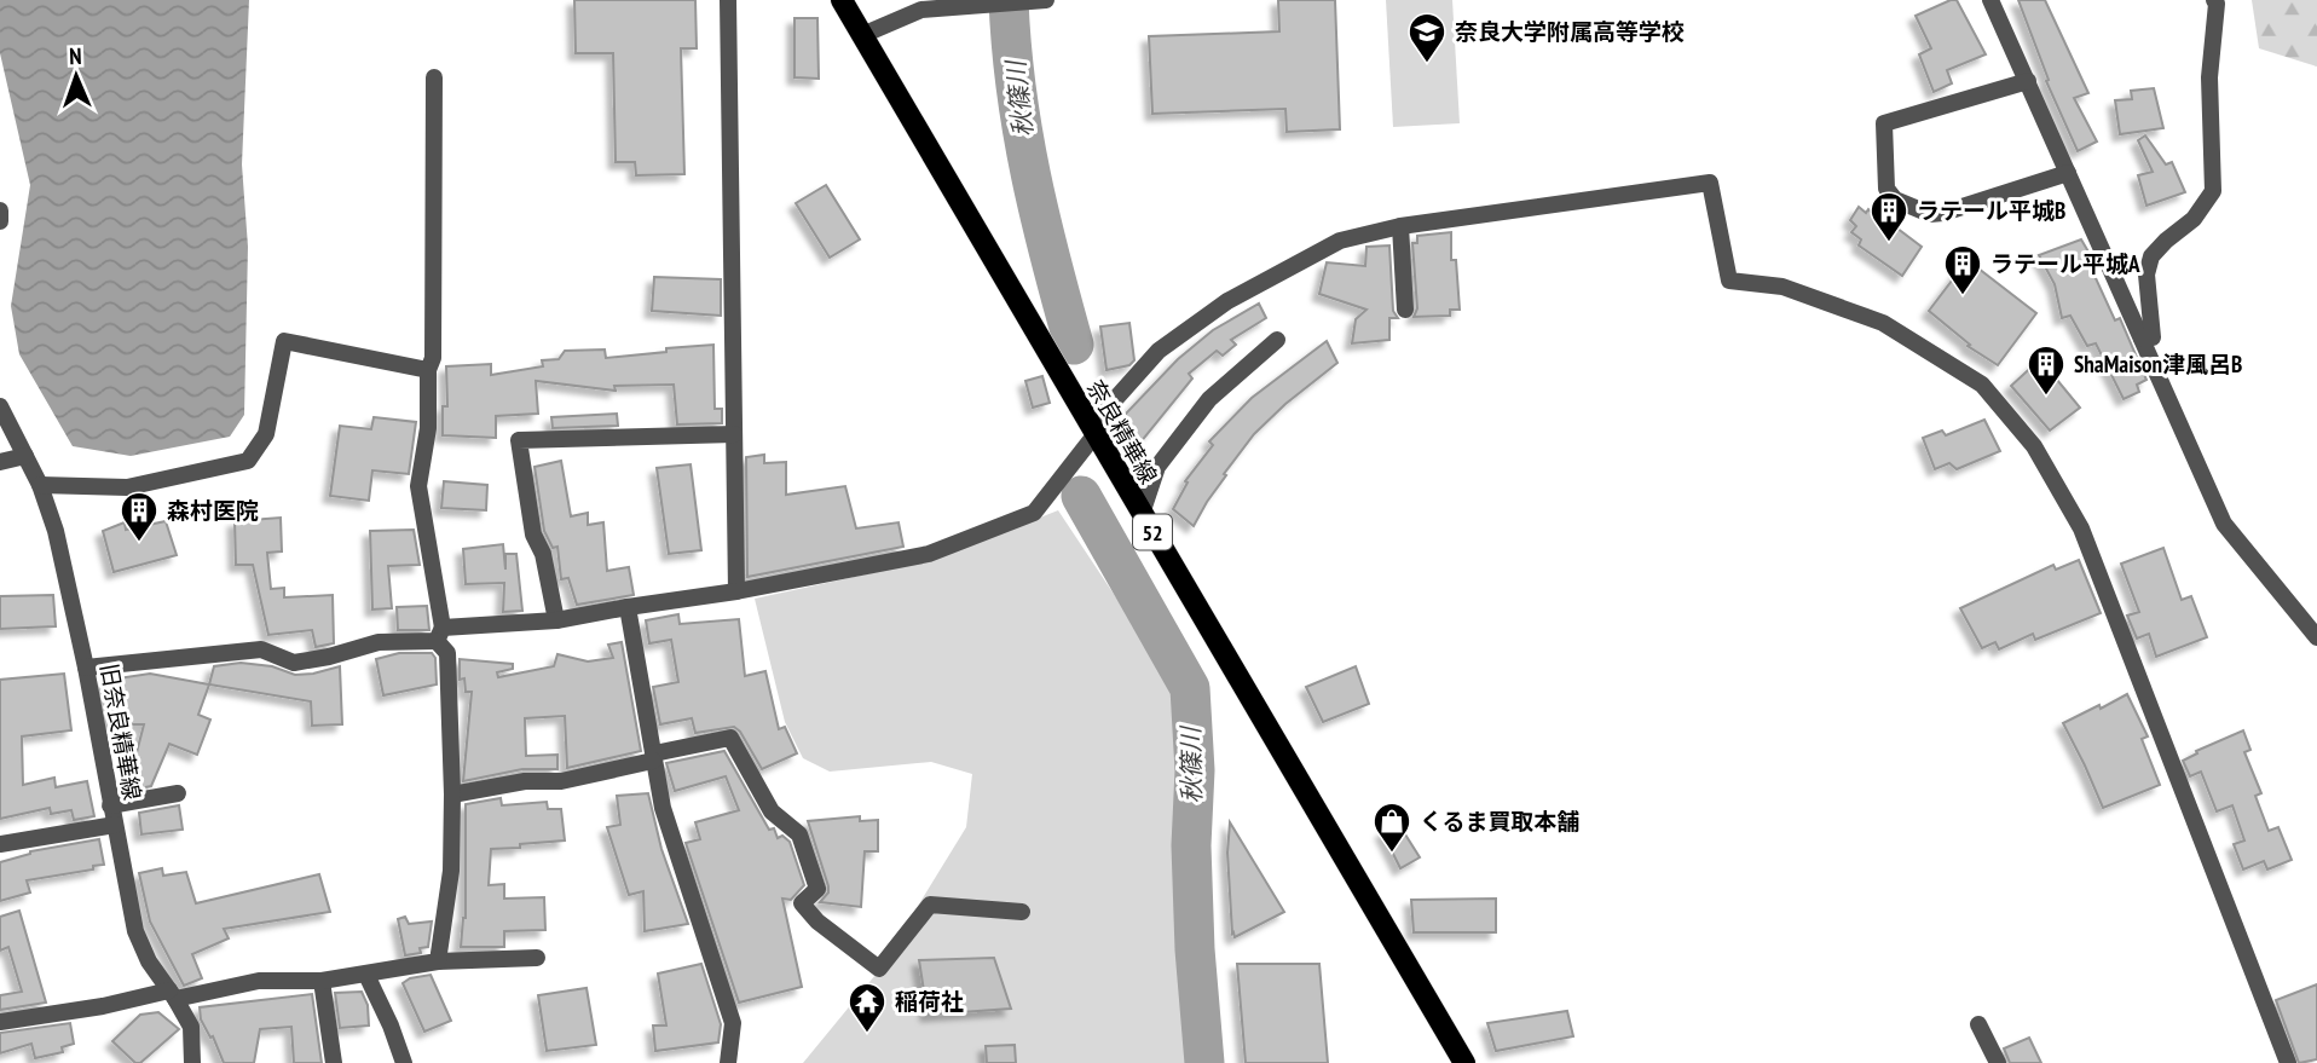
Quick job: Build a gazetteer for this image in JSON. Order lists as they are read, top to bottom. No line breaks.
{"streets":{"main road":["奈良精華線","52"],"street":["旧奈良精華線"]},"water":["秋篠川"],"places":{"school or university":["奈良大学附属高等学校"],"building":["ラテール平城B","ラテール平城A","ShaMaison津風呂B","森村医院"],"shop":["くるま買取本舗"],"temple":["稲荷社"]},"north":"top"}
